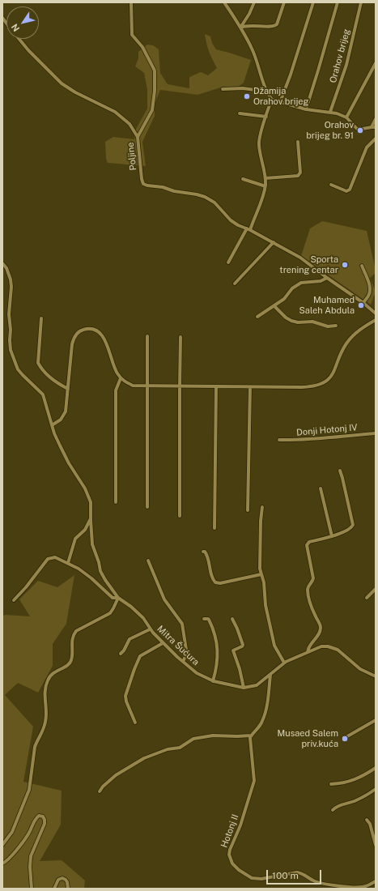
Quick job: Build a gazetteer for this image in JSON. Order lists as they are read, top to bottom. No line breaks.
{"streets":{"street":["Orahov brijeg","Poljine","Donji Hotonj IV","Mitra Šućura","Hotonj II"]},"places":["Džamija Orahov brijeg","Orahov brijeg br. 91","Sporta trening centar","Muhamed Saleh Abdula","Musaed Salem priv.kuća"],"scale_bar":"100 m","north":"bottom left"}
